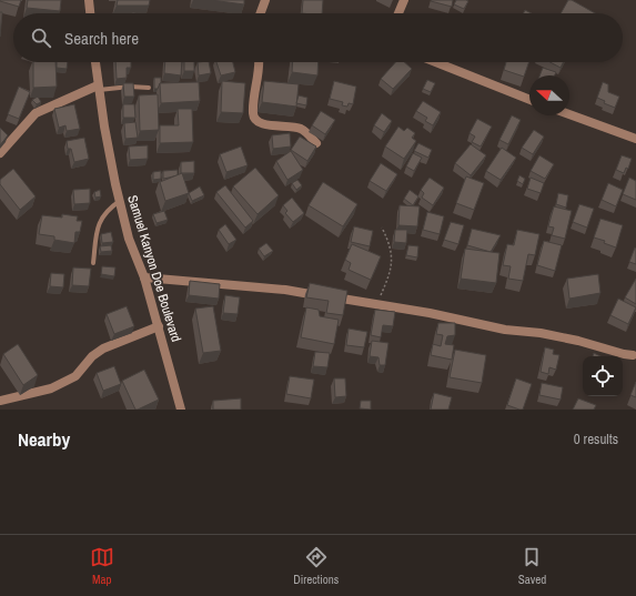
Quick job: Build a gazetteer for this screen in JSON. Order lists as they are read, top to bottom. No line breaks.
{"streets":{"street":["Samuel Kanyon Doe Boulevard"]},"north":"left","page":{"search":"Search here","heading":["Nearby","0 results"],"nav":["Map","Directions","Saved"]}}
